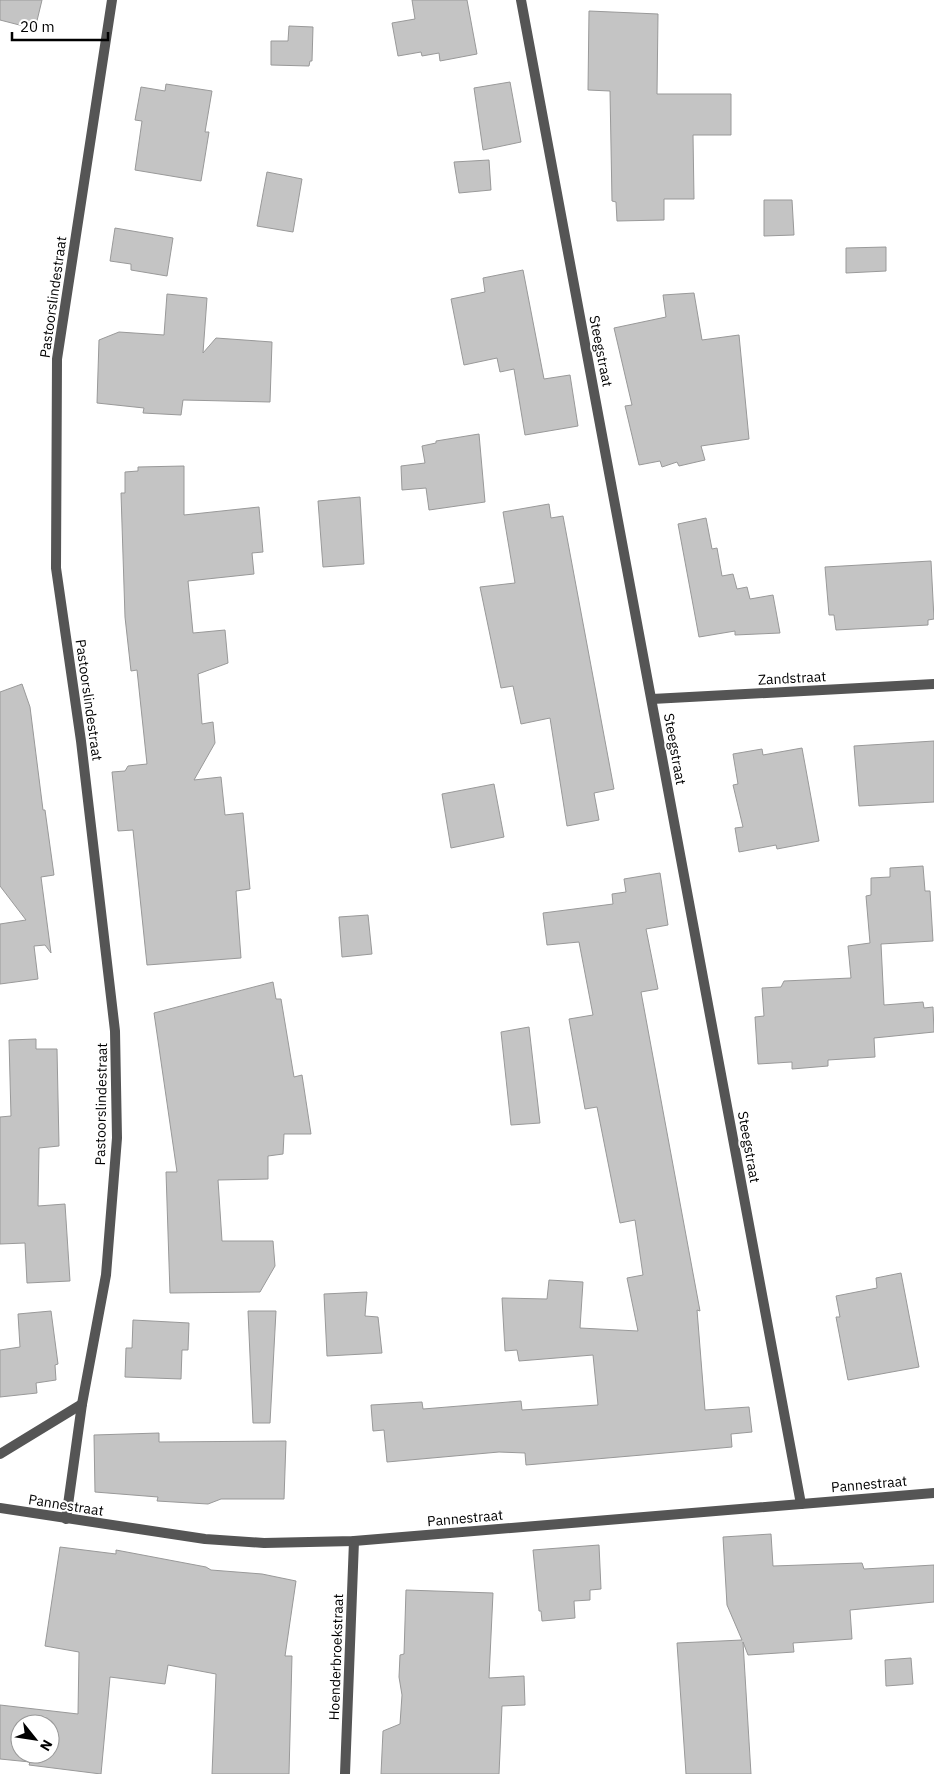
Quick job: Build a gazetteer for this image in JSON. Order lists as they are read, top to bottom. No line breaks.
{"streets":{"street":["Pastoorslindestraat","Steegstraat","Zandstraat","Pannestraat","Hoenderbroekstraat"]},"crossings":[["Pastoorslindestraat","Pannestraat"],["Steegstraat","Zandstraat"],["Steegstraat","Pannestraat"],["Pannestraat","Hoenderbroekstraat"]],"scale_bar":"20 m","north":"bottom right"}
